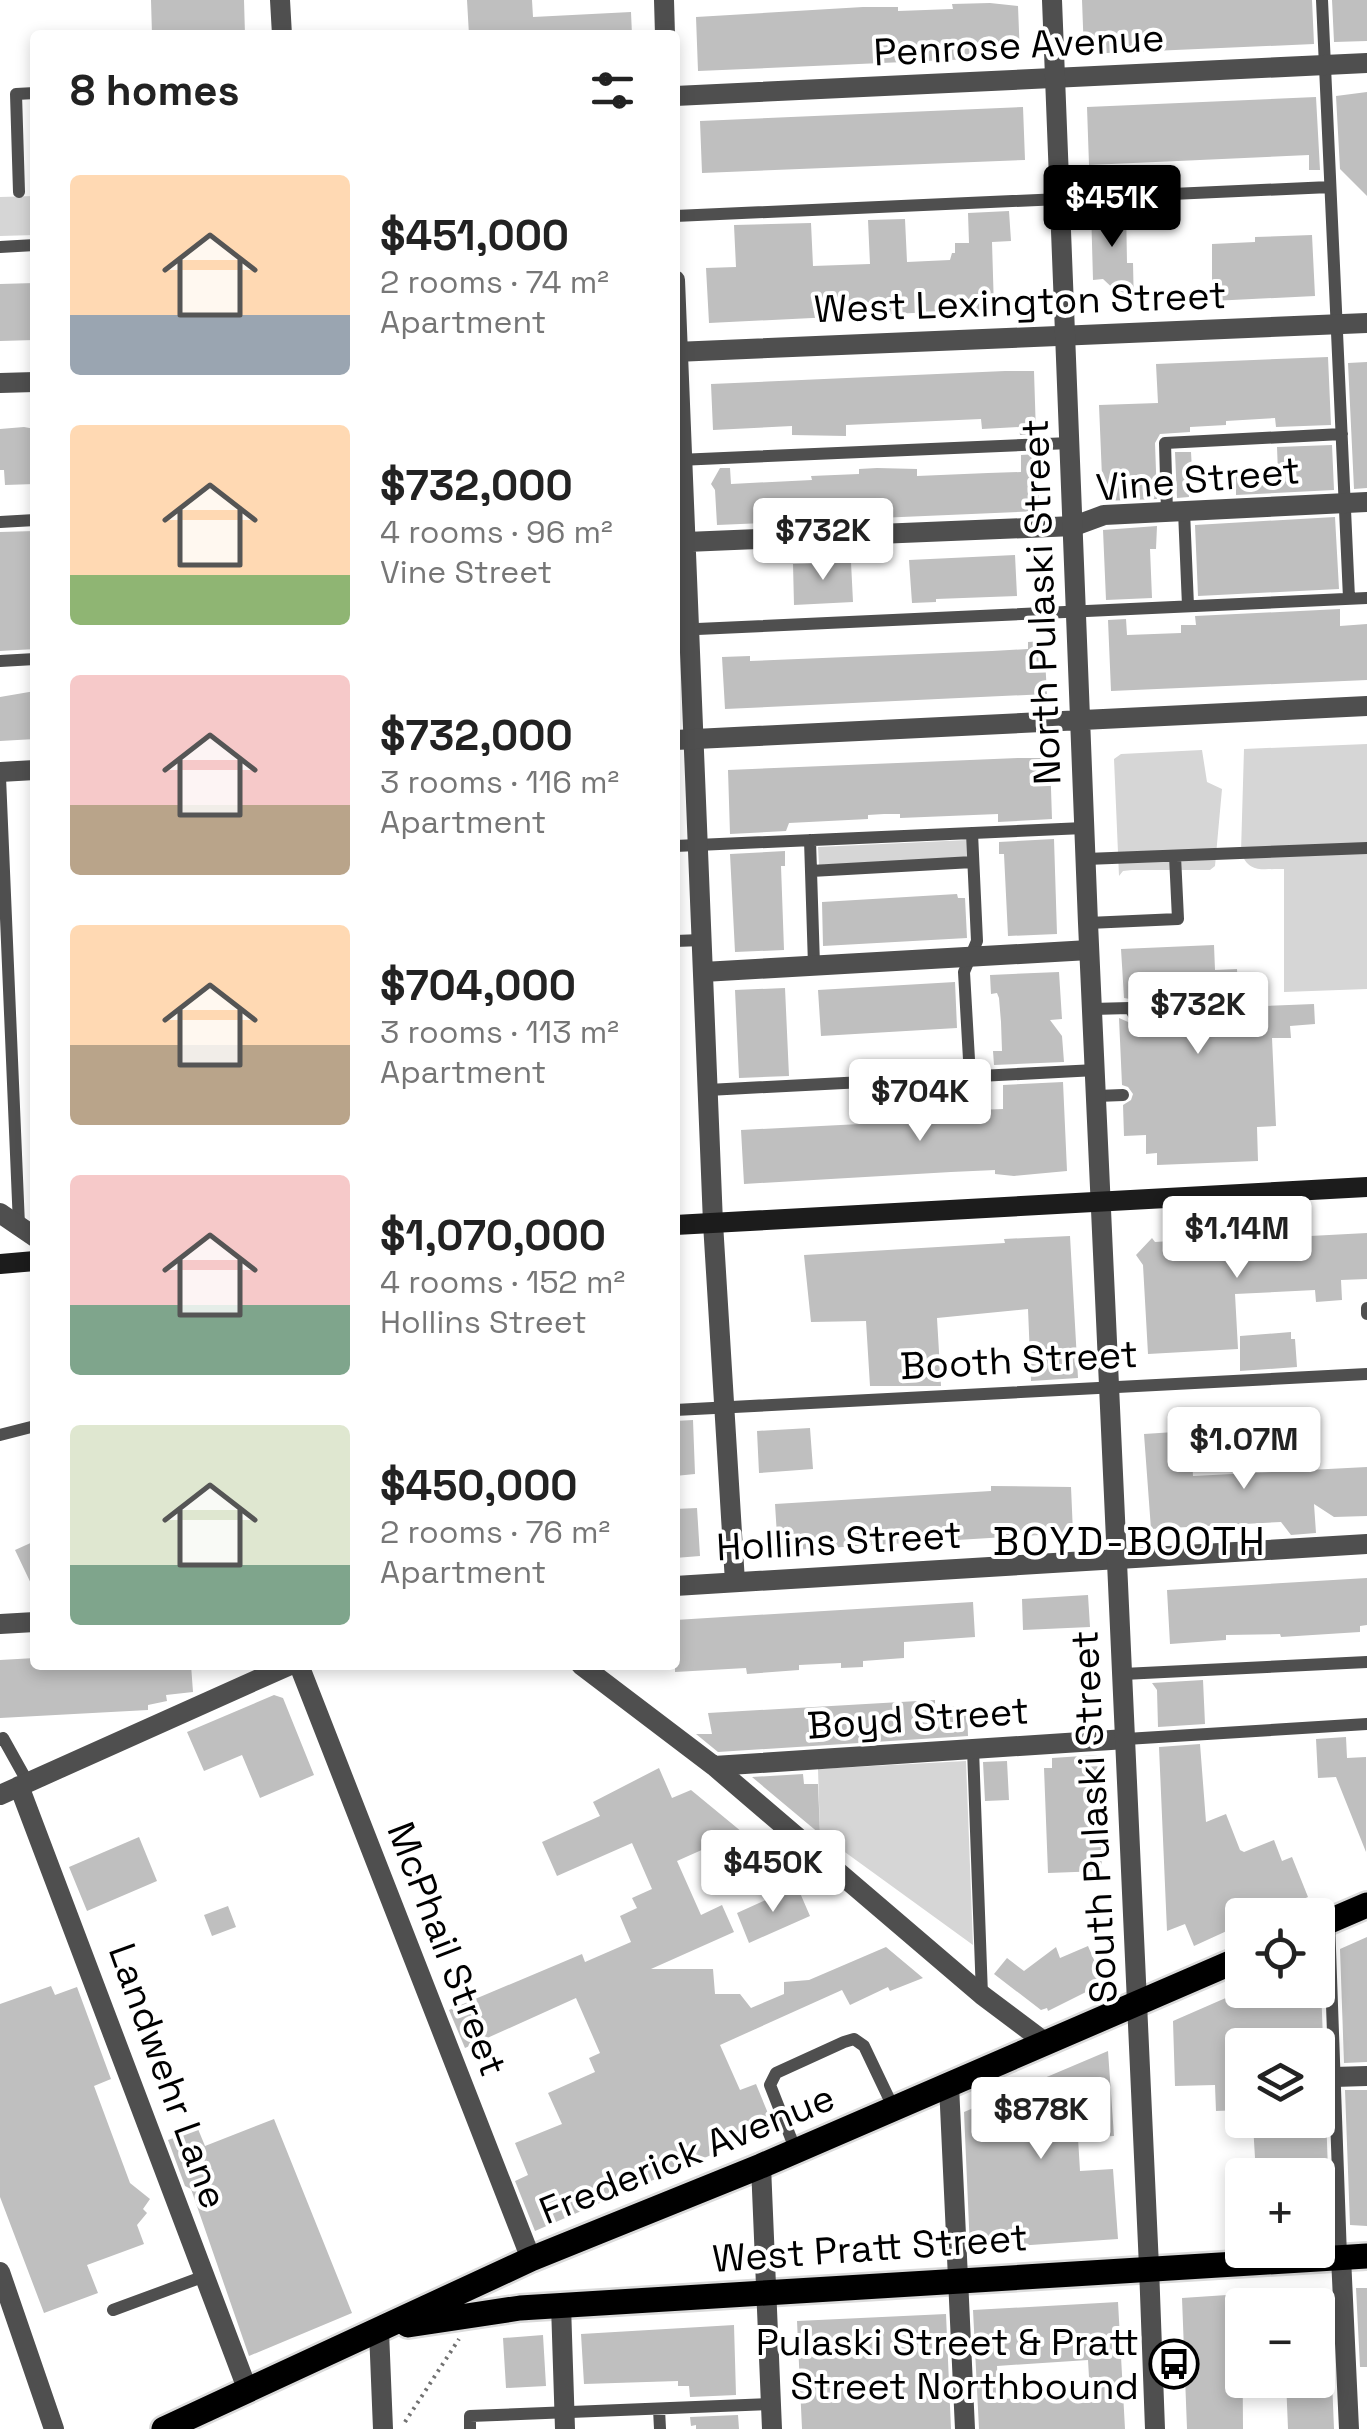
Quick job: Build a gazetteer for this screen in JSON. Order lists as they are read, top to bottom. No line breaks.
{"streets":{"main road":["Frederick Avenue","West Pratt Street"],"street":["Penrose Avenue","West Lexington Street","Vine Street","North Pulaski Street","Hollins Street","Boyd Street","South Pulaski Street","McPhail Street","Landwehr Lane"],"lane":["Booth Street"]},"crossings":[["Penrose Avenue","North Pulaski Street"],["West Lexington Street","North Pulaski Street"],["Vine Street","North Pulaski Street"],["North Pulaski Street","South Pulaski Street"],["Booth Street","South Pulaski Street"],["Hollins Street","South Pulaski Street"],["Boyd Street","South Pulaski Street"],["South Pulaski Street","Frederick Avenue"],["South Pulaski Street","West Pratt Street"],["McPhail Street","Frederick Avenue"],["Landwehr Lane","Frederick Avenue"],["Frederick Avenue","West Pratt Street"]],"districts":["BOYD-BOOTH"],"places":{"bus stop":["Pulaski Street & Pratt Street Northbound"]},"page":{"heading":"8 homes","list":[{"name":"$451,000","note":"2 rooms · 74 m² · Apartment"},{"name":"$732,000","note":"4 rooms · 96 m² · Vine Street"},{"name":"$732,000","note":"3 rooms · 116 m² · Apartment"},{"name":"$704,000","note":"3 rooms · 113 m² · Apartment"},{"name":"$1,070,000","note":"4 rooms · 152 m² · Hollins Street"},{"name":"$450,000","note":"2 rooms · 76 m² · Apartment"}],"price":["$451K","$732K","$732K","$704K","$1.14M","$1.07M","$450K","$878K"],"map_buttons":["+","−"]}}
